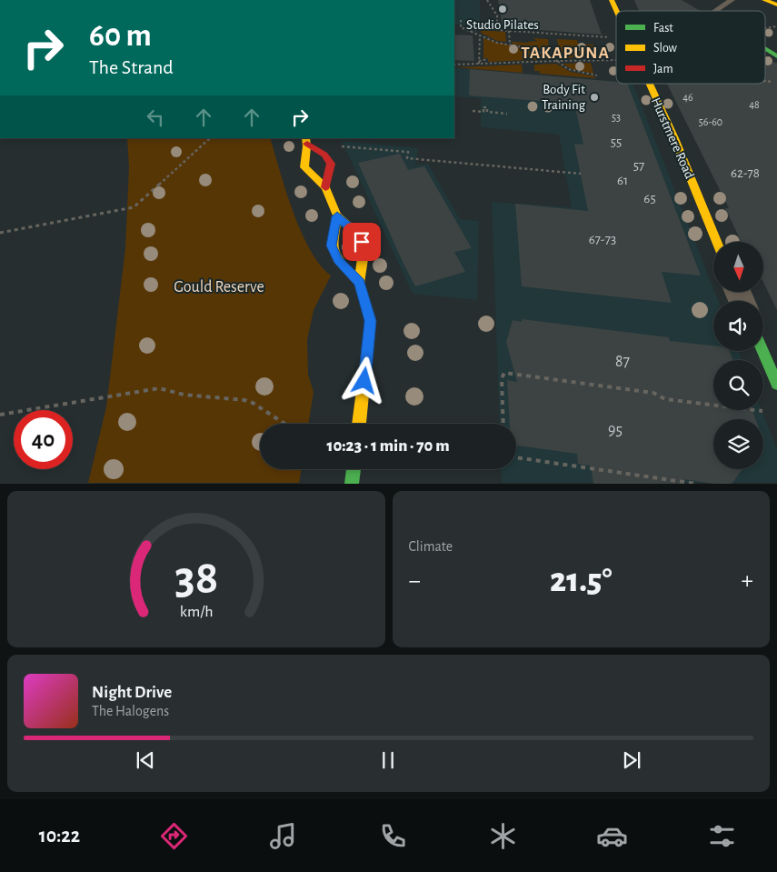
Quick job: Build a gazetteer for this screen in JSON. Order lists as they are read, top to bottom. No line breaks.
{"streets":{"street":["Hurstmere Road"]},"districts":["TAKAPUNA"],"parks":["Gould Reserve"],"places":["Studio Pilates","Body Fit Training"],"house_numbers":["46","48","53","56-60","55","57","62-78","61","65","67-73","87","95"],"legend":["Fast","Slow","Jam"],"north":"bottom","page":{"turn":["60 m","The Strand"],"limit":"40","trip":"10:23 · 1 min · 70 m","tile":"Climate","heat":["−","21.5°","+"],"song":["Night Drive","The Halogens"],"tabs":"10:22","gauge":["38","km/h"]}}
